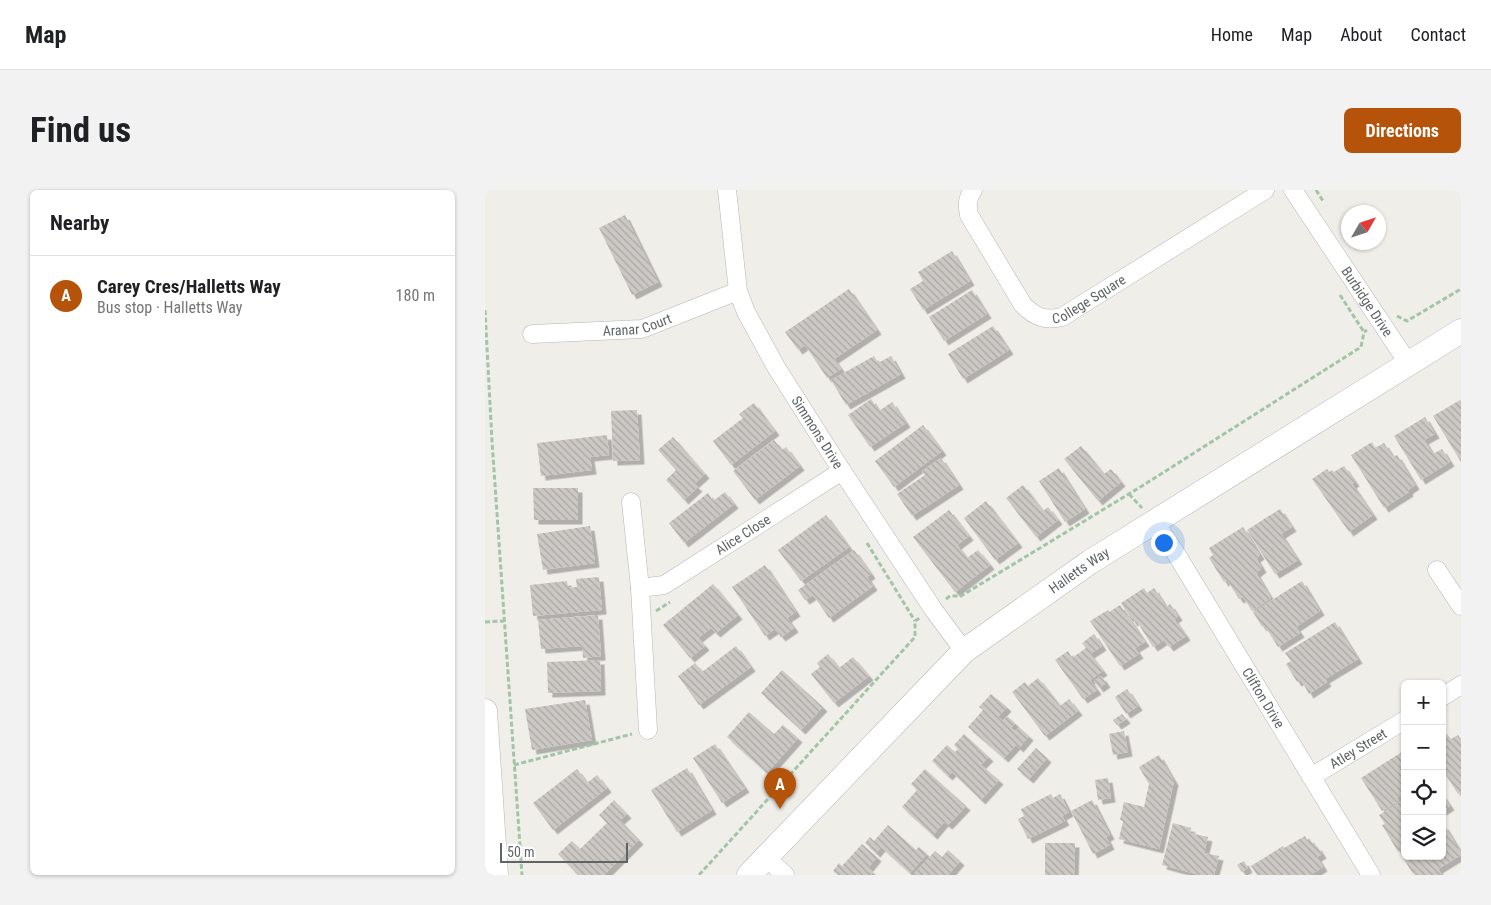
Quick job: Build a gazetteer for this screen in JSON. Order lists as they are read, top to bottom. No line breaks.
{"streets":{"street":["College Square","Burbidge Drive","Aranar Court","Simmons Drive","Alice Close","Halletts Way","Clifton Drive","Atley Street"]},"crossings":[["Burbidge Drive","Halletts Way"],["Aranar Court","Simmons Drive"],["Simmons Drive","Alice Close"],["Simmons Drive","Halletts Way"],["Halletts Way","Clifton Drive"],["Clifton Drive","Atley Street"]],"scale_bar":"50 m","north":"top right","page":{"header":"Map","nav":["Home","Map","About","Contact"],"buttons":"Directions","title":"Find us","heading":"Nearby","list":[{"mark":"A","name":"Carey Cres/Halletts Way","note":"Bus stop · Halletts Way","value":"180 m"}],"map_buttons":["+","−"],"pins":"A","scale":"50 m"}}
